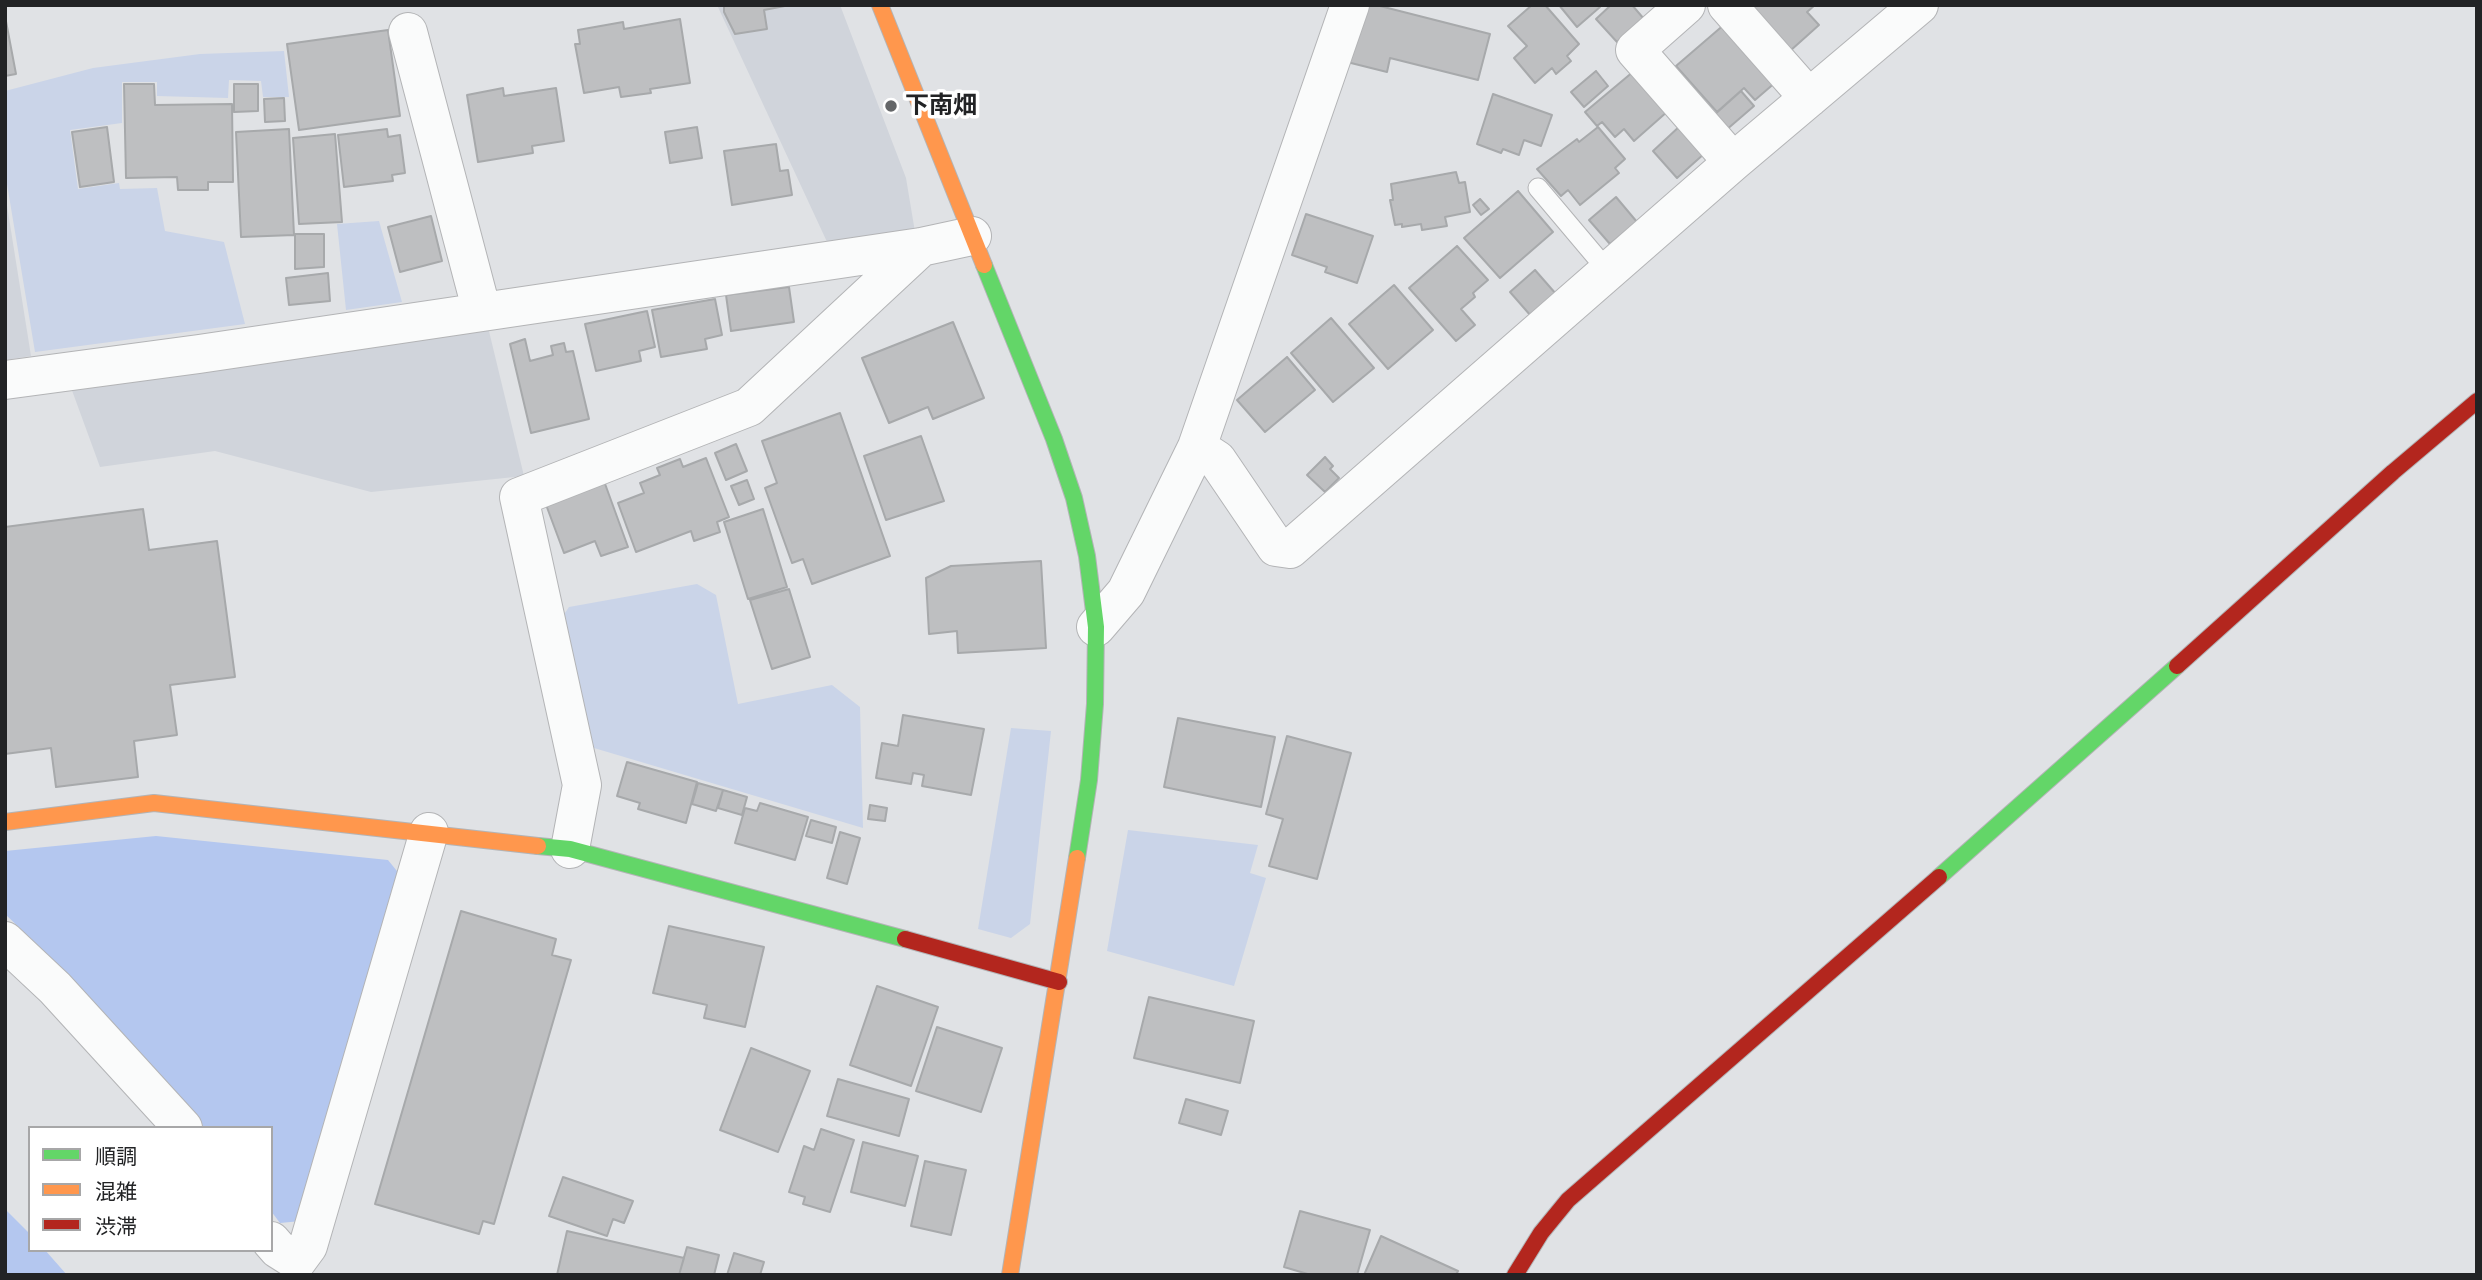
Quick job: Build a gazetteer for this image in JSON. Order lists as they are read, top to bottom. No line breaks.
{"places":["下南畑"],"legend":["順調","混雑","渋滞"]}
